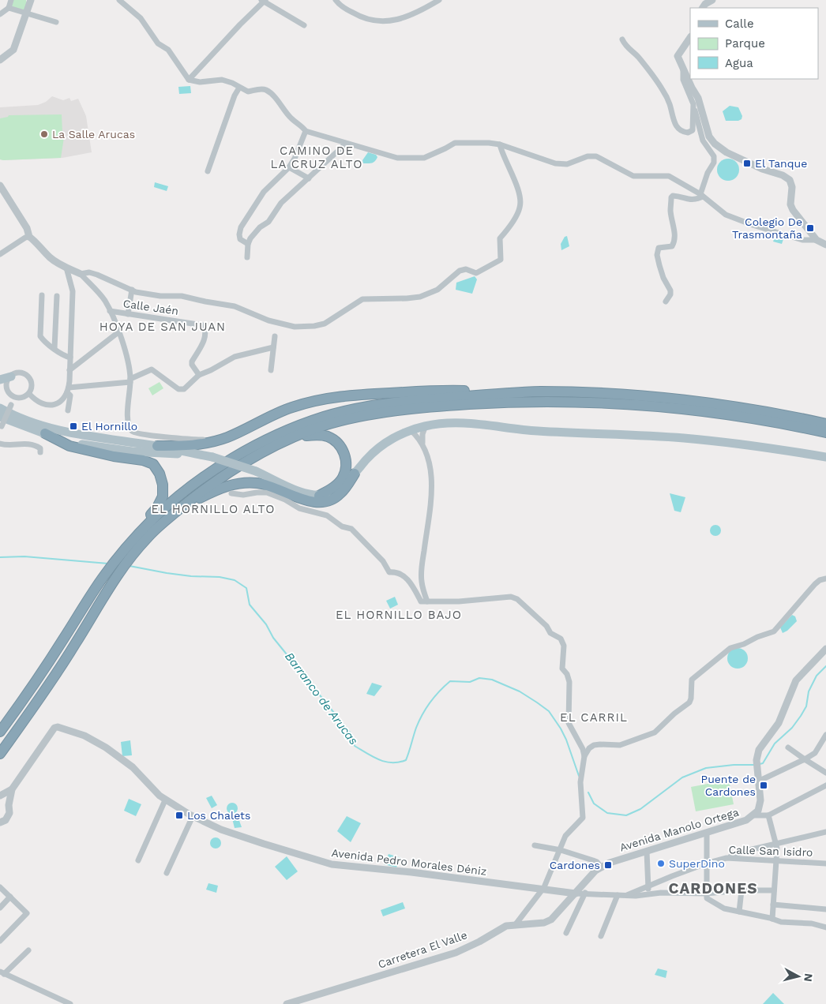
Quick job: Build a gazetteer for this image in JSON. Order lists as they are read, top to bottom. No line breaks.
{"streets":{"street":["Calle Jaén","Avenida Manolo Ortega","Calle San Isidro","Avenida Pedro Morales Déniz","Carretera El Valle"]},"crossings":[["Avenida Manolo Ortega","Avenida Pedro Morales Déniz"],["Avenida Manolo Ortega","Carretera El Valle"],["Avenida Pedro Morales Déniz","Carretera El Valle"]],"districts":["CAMINO DE LA CRUZ ALTO","HOYA DE SAN JUAN","EL HORNILLO ALTO","EL HORNILLO BAJO","EL CARRIL","CARDONES"],"water":["Barranco de Arucas"],"places":{"other":["La Salle Arucas","SuperDino"],"transit":["El Tanque","Colegio De Trasmontaña","El Hornillo","Puente de Cardones","Los Chalets","Cardones"]},"legend":["Calle","Parque","Agua"],"north":"right"}
